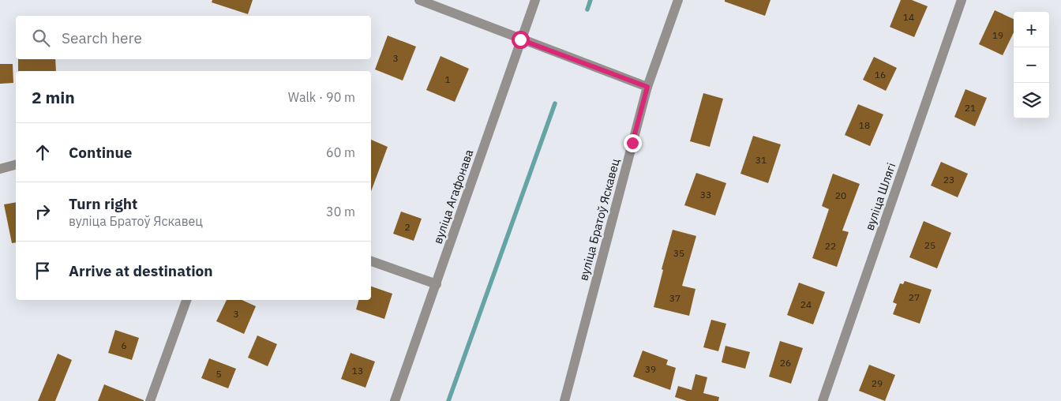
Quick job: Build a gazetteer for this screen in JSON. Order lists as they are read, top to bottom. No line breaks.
{"streets":{"street":["вуліца Агафонава","вуліца Шлягі","вуліца Братоў Яскавец"]},"house_numbers":["14","19","3","16","1","21","18","31","23","33","20","2","25","22","35","27","37","24","3","6","26","39","13","5","29"],"page":{"map_buttons":["+","−"],"search":"Search here","heading":["2 min","Walk · 90 m"],"list":[["Continue","60 m"],["Turn right","вуліца Братоў Яскавец","30 m"],"Arrive at destination"]}}
